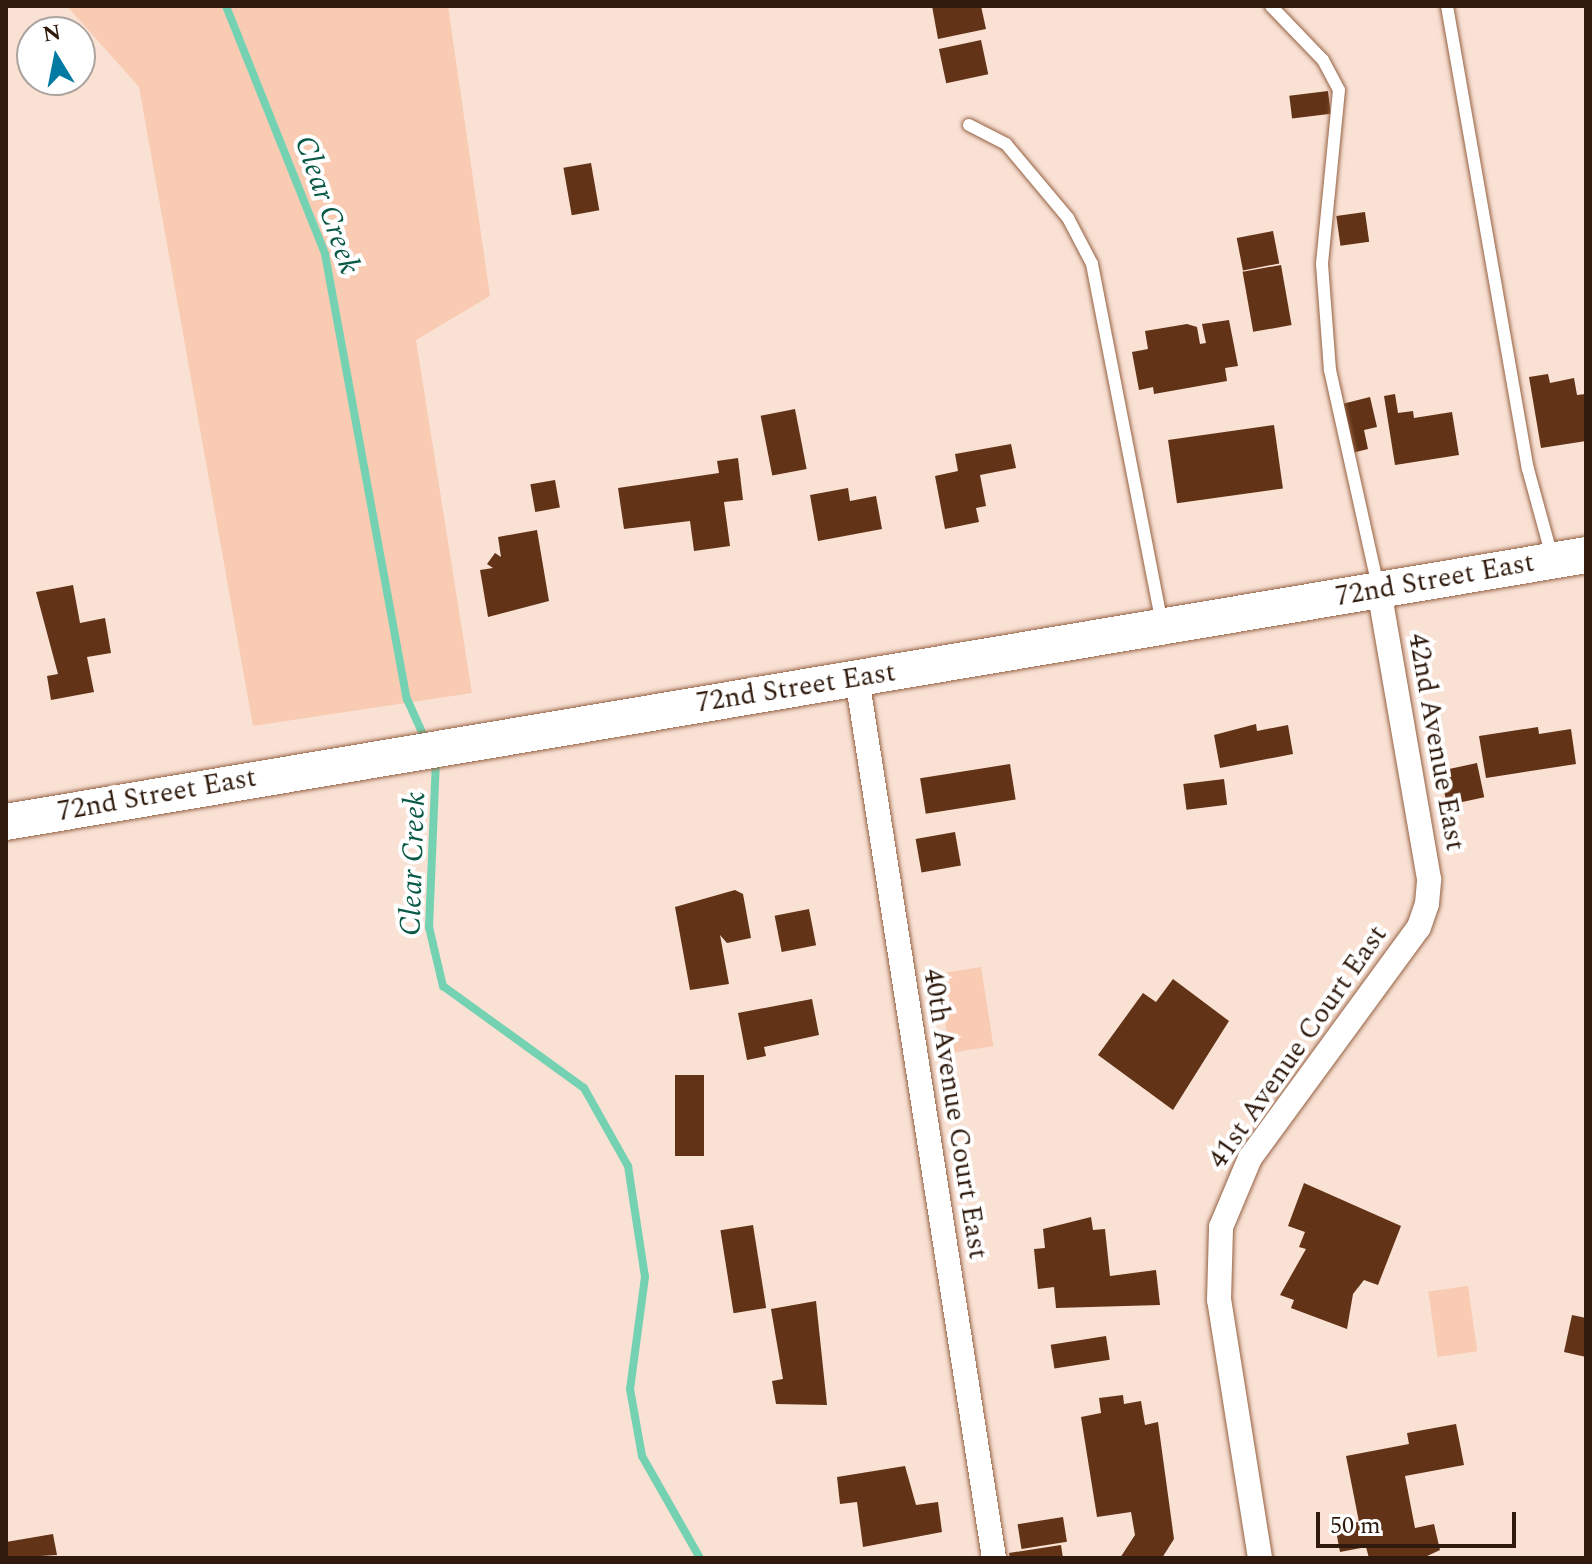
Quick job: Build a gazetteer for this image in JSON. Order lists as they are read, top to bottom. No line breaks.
{"streets":{"main road":["72nd Street East"],"street":["42nd Avenue East","41st Avenue Court East","40th Avenue Court East"]},"crossings":[["72nd Street East","42nd Avenue East"],["72nd Street East","40th Avenue Court East"],["42nd Avenue East","41st Avenue Court East"]],"water":["Clear Creek"],"scale_bar":"50 m","north":"top"}
